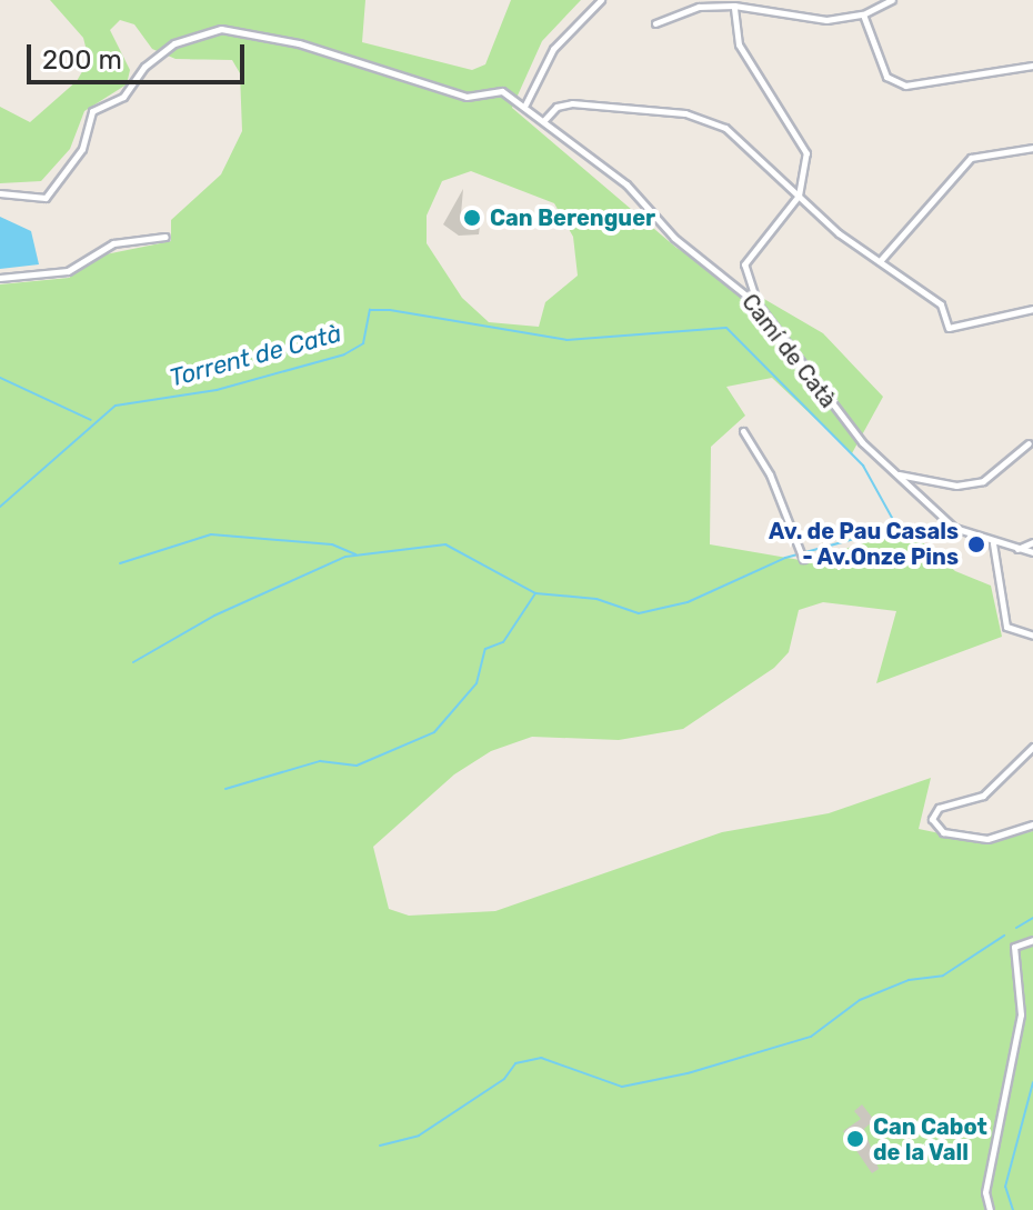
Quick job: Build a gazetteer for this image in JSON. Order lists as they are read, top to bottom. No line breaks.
{"streets":{"street":["Camí de Catà"]},"water":["Torrent de Catà"],"places":["Can Berenguer","Av. de Pau Casals - Av.Onze Pins","Can Cabot de la Vall"],"scale_bar":"200 m"}
